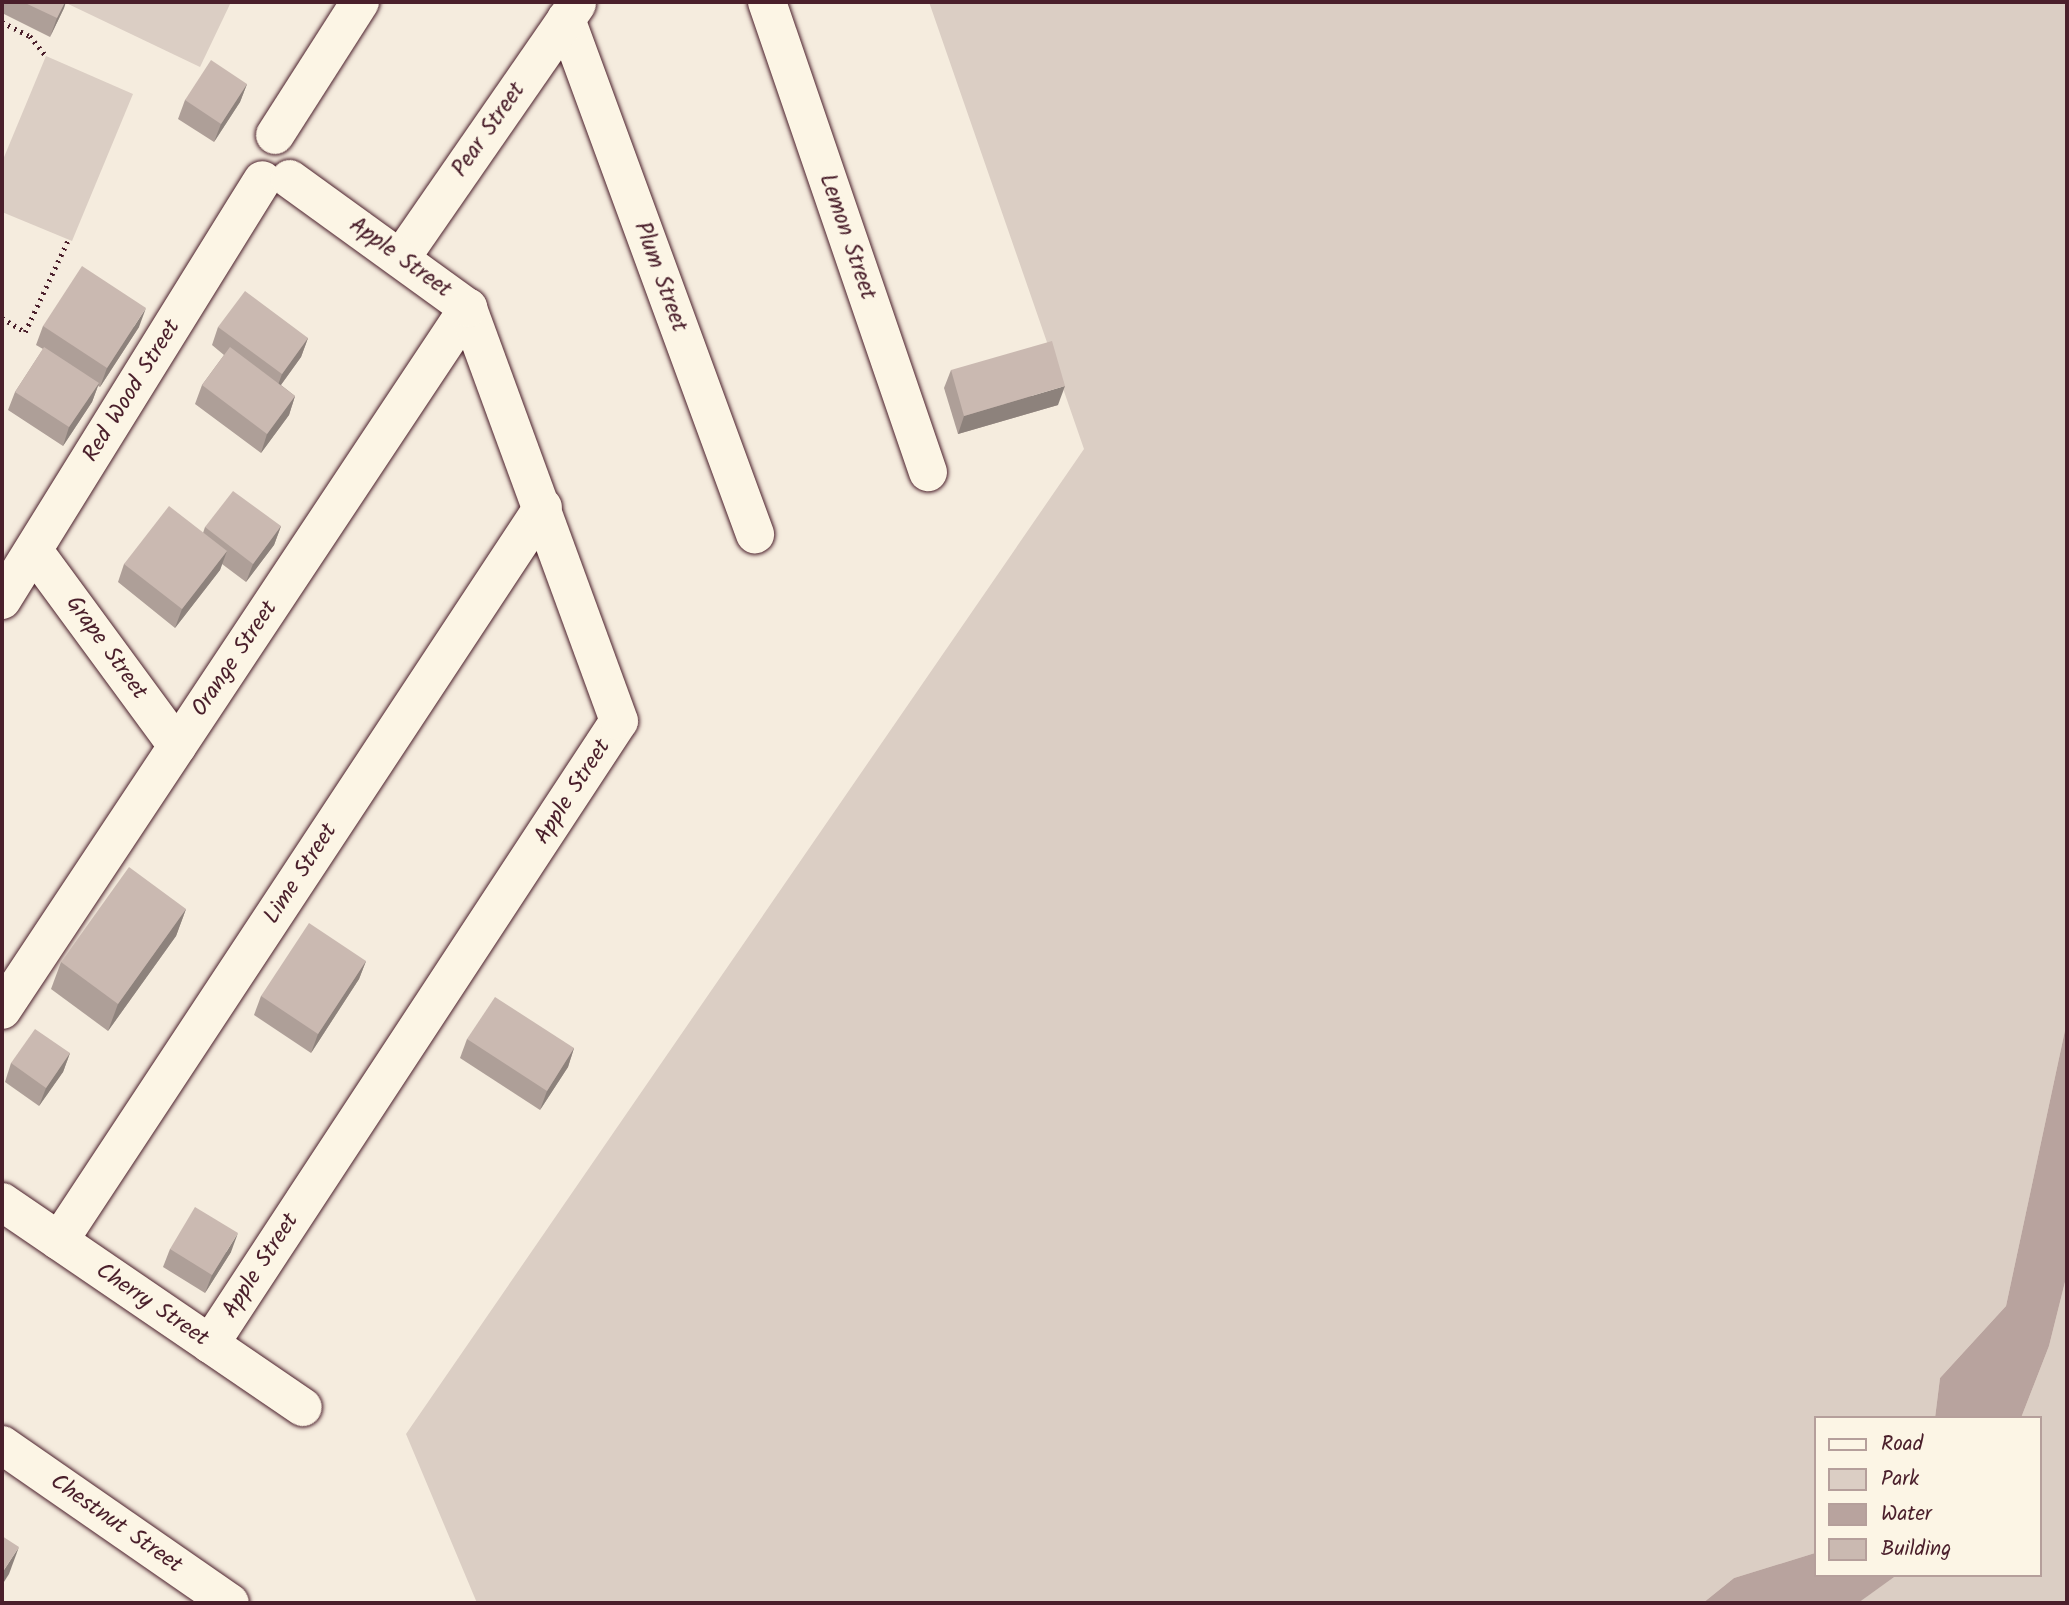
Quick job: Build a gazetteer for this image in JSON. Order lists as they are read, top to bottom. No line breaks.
{"streets":{"street":["Pear Street","Lemon Street","Apple Street","Plum Street","Red Wood Street","Grape Street","Orange Street","Lime Street","Cherry Street","Chestnut Street"]},"crossings":[["Pear Street","Apple Street"],["Pear Street","Plum Street"],["Apple Street","Red Wood Street"],["Apple Street","Orange Street"],["Apple Street","Lime Street"],["Apple Street","Cherry Street"],["Red Wood Street","Grape Street"],["Grape Street","Orange Street"],["Lime Street","Cherry Street"]],"legend":["Road","Park","Water","Building"]}
